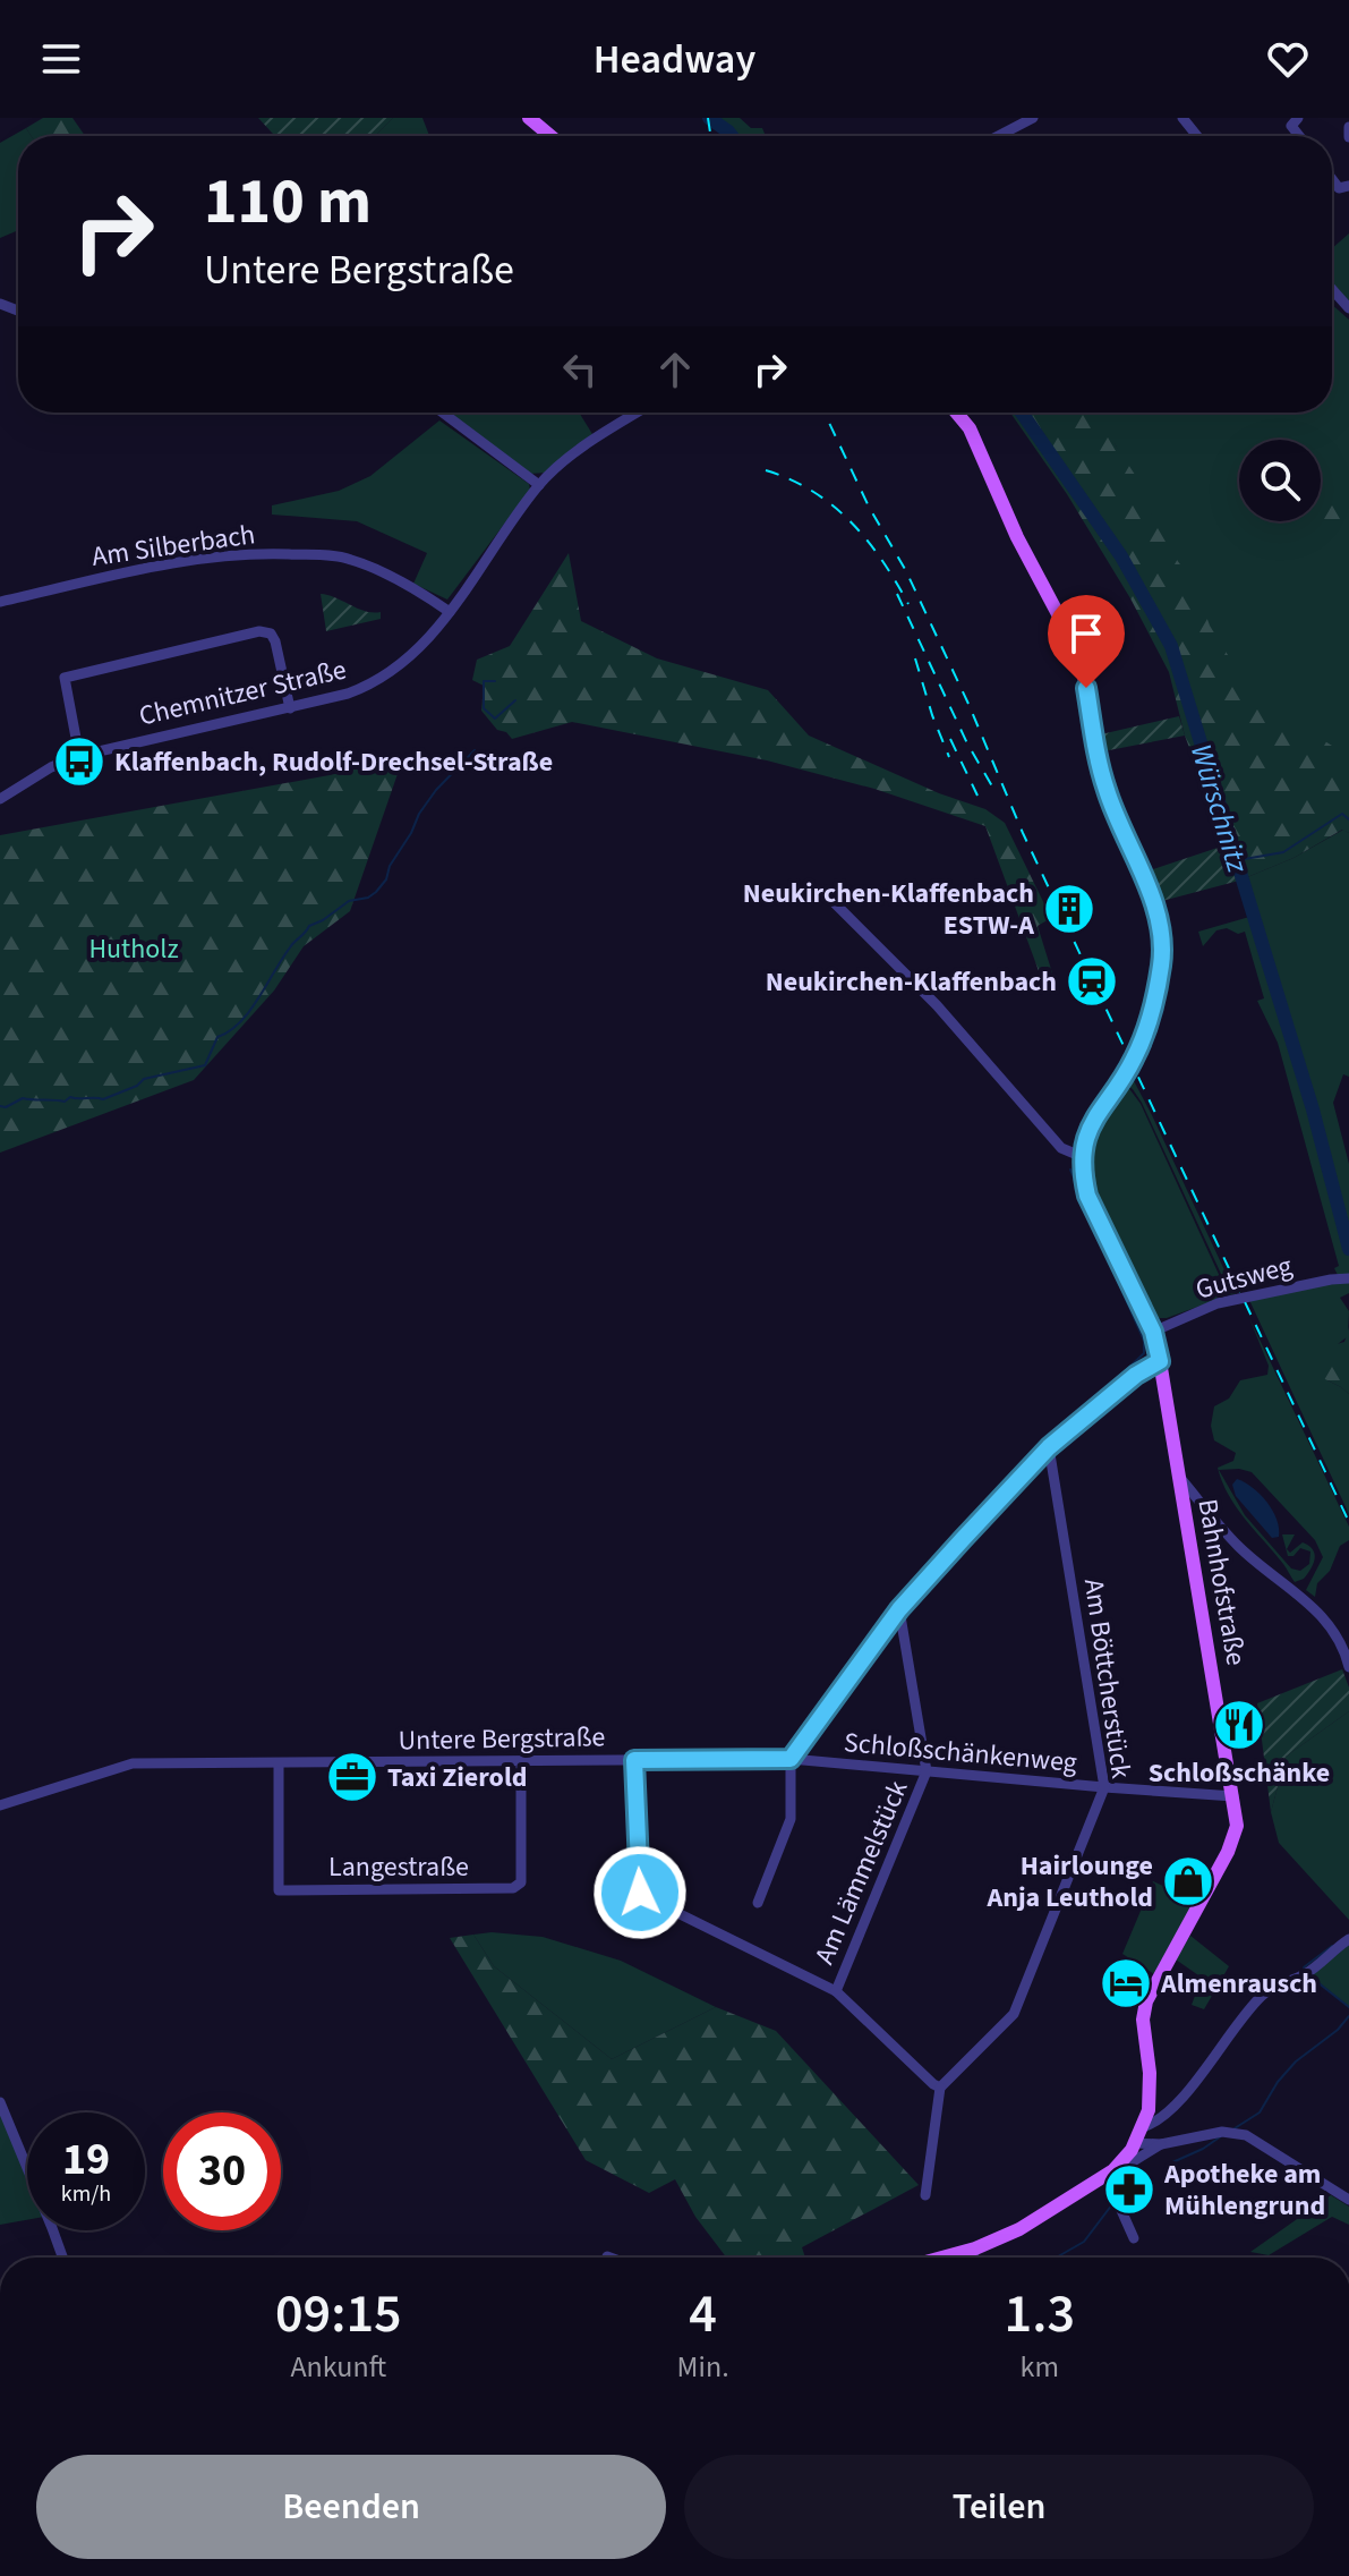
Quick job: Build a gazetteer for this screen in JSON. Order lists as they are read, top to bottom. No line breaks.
{"streets":{"main road":["Bahnhofstraße"],"street":["Am Silberbach","Chemnitzer Straße","Gutsweg","Am Böttcherstück","Untere Bergstraße","Schloßschänkenweg","Langestraße","Am Lämmelstück"]},"crossings":[["Am Silberbach","Chemnitzer Straße"],["Gutsweg","Bahnhofstraße"],["Bahnhofstraße","Schloßschänkenweg"],["Am Böttcherstück","Schloßschänkenweg"],["Untere Bergstraße","Schloßschänkenweg"],["Untere Bergstraße","Langestraße"],["Schloßschänkenweg","Am Lämmelstück"]],"water":["Würschnitz"],"parks":["Hutholz"],"places":{"bus stop":["Klaffenbach, Rudolf-Drechsel-Straße"],"building":["Neukirchen-Klaffenbach ESTW-A"],"station":["Neukirchen-Klaffenbach"],"restaurant":["Schloßschänke"],"office":["Taxi Zierold"],"shop":["Hairlounge Anja Leuthold"],"hotel":["Almenrausch"],"pharmacy":["Apotheke am Mühlengrund"]},"page":{"header":"Headway","turn":["110 m","Untere Bergstraße"],"speed":"19 km/h","limit":"30","eta":["09:15","Ankunft","4","Min.","1.3","km"],"buttons":["Beenden","Teilen"]}}
